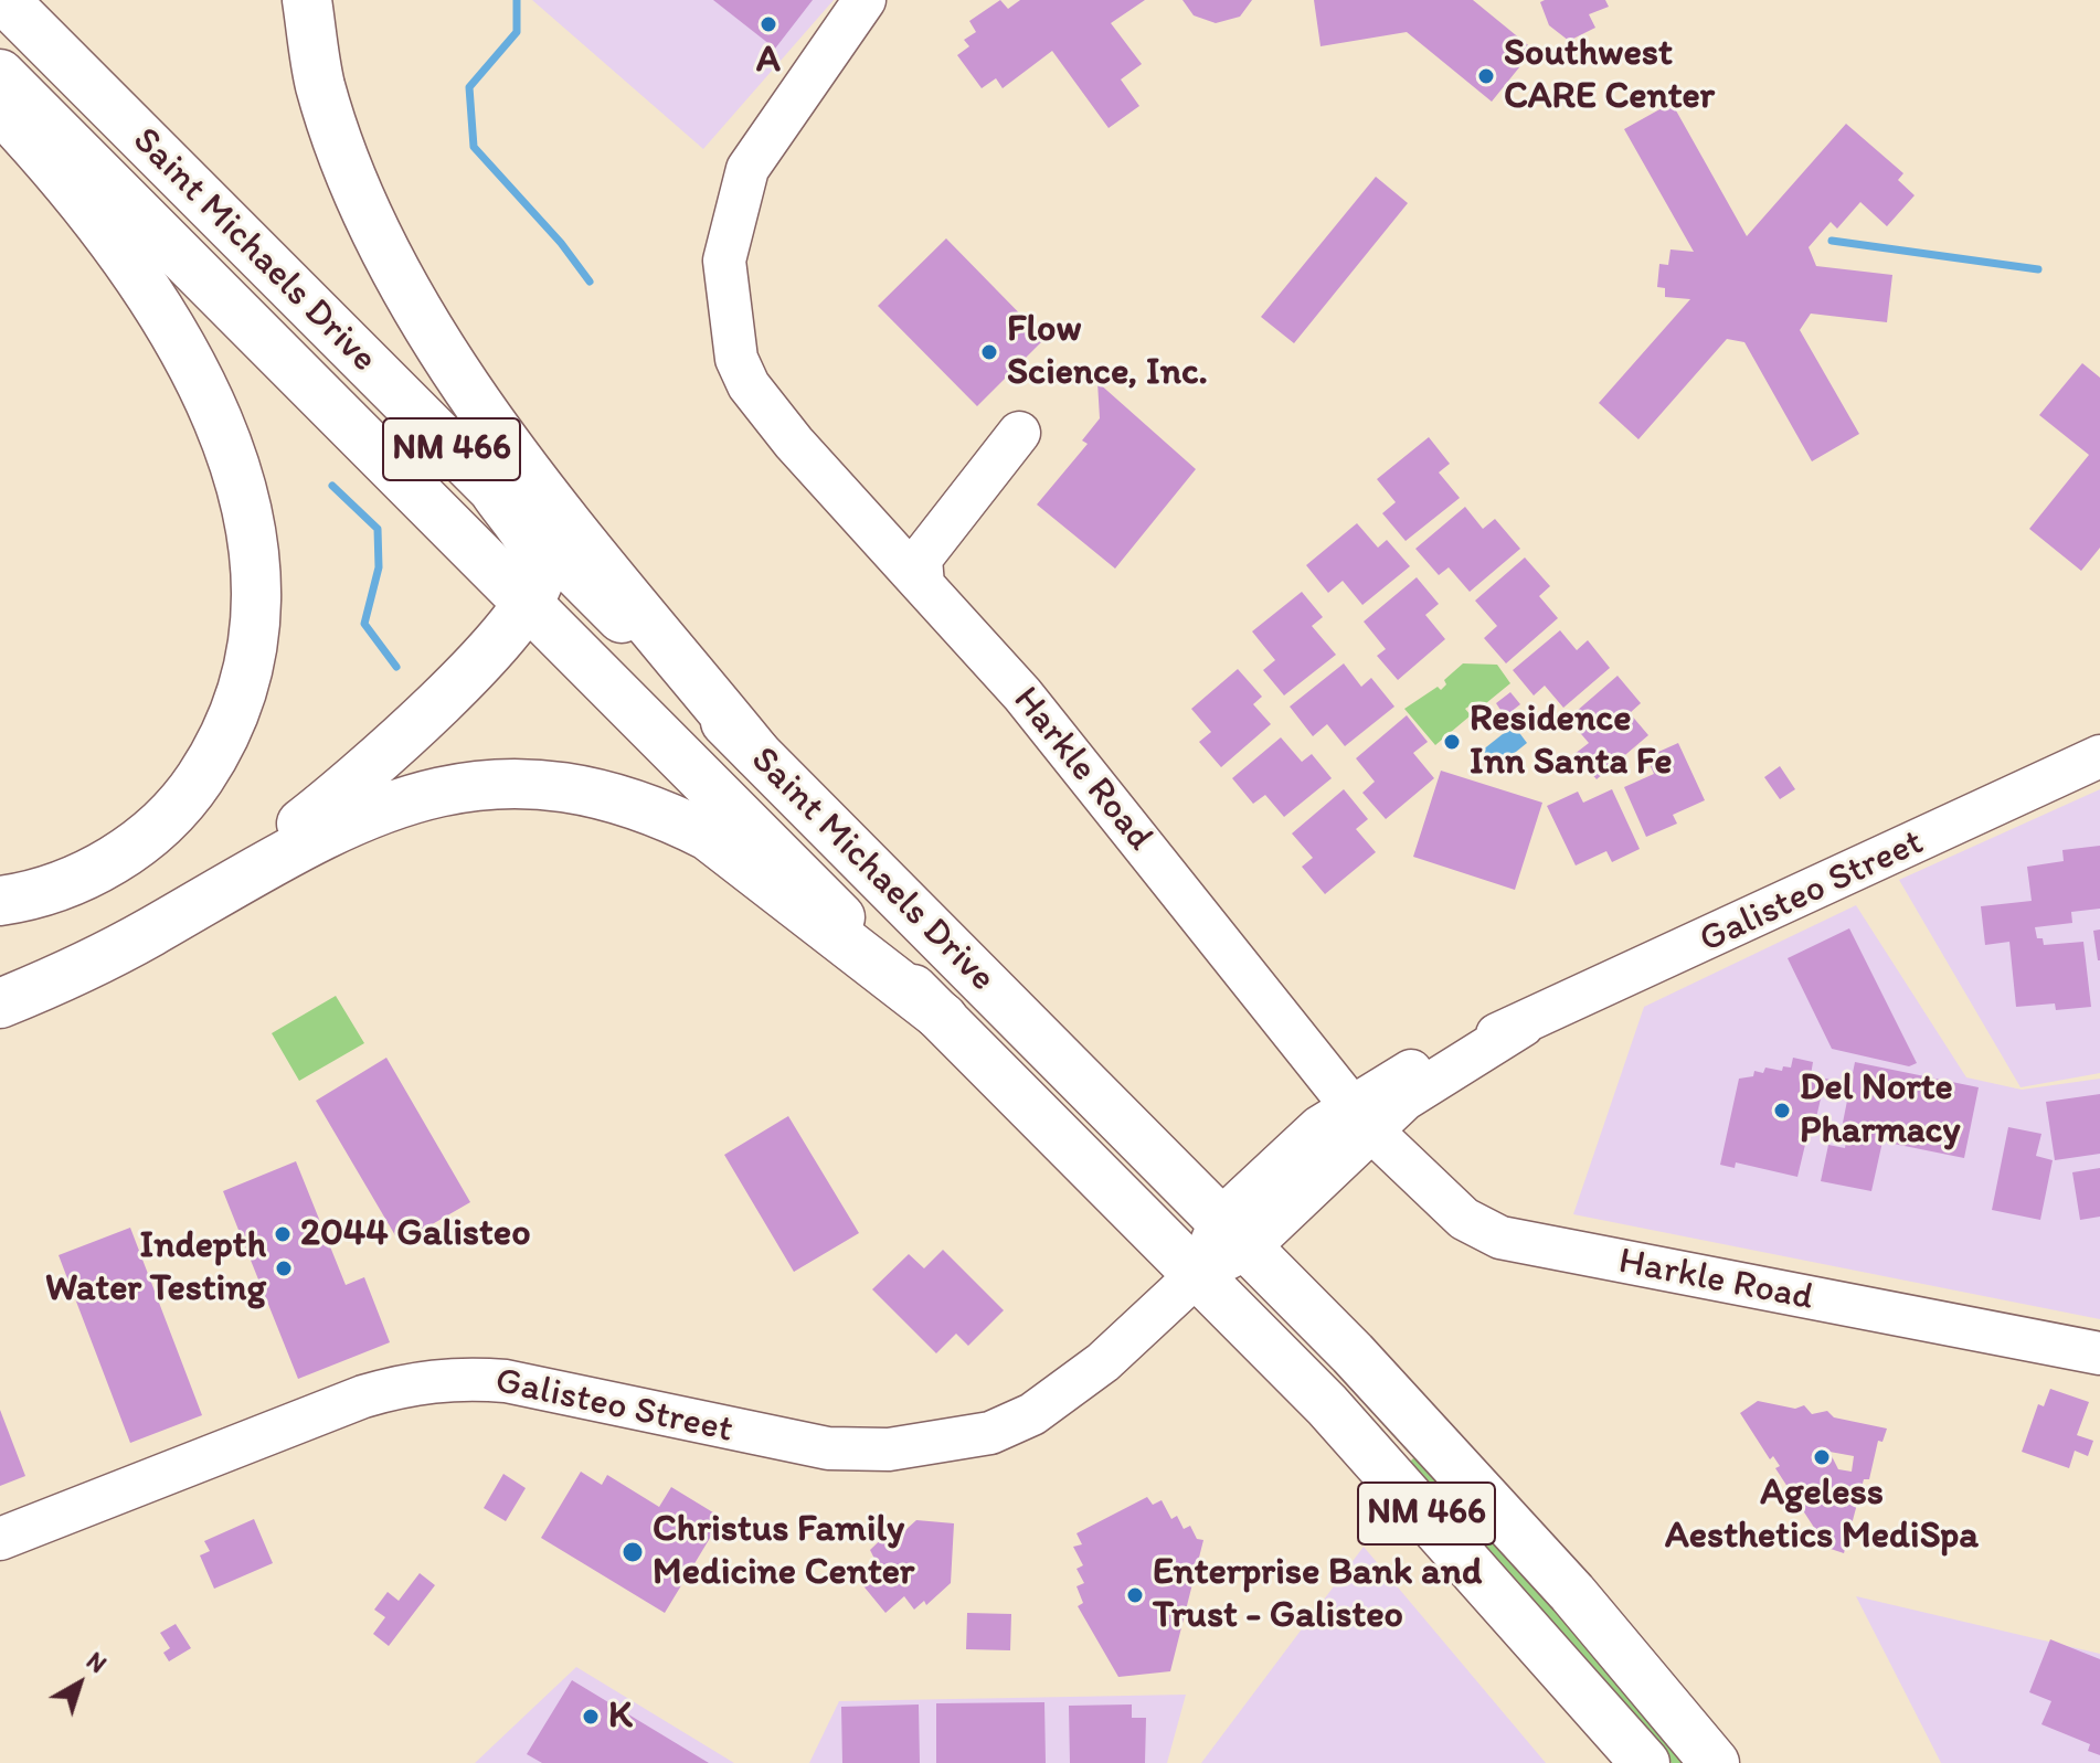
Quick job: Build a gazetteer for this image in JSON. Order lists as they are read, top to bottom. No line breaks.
{"streets":{"main road":["Saint Michaels Drive","NM 466"],"street":["Harkle Road","Galisteo Street"]},"crossings":[["Saint Michaels Drive","Galisteo Street"],["Harkle Road","Galisteo Street"]],"places":["A","Southwest CARE Center","Flow Science, Inc.","Residence Inn Santa Fe","Del Norte Pharmacy","2044 Galisteo","Indepth Water Testing","Ageless Aesthetics MediSpa","Christus Family Medicine Center","Enterprise Bank and Trust - Galisteo","K"],"north":"top right"}
